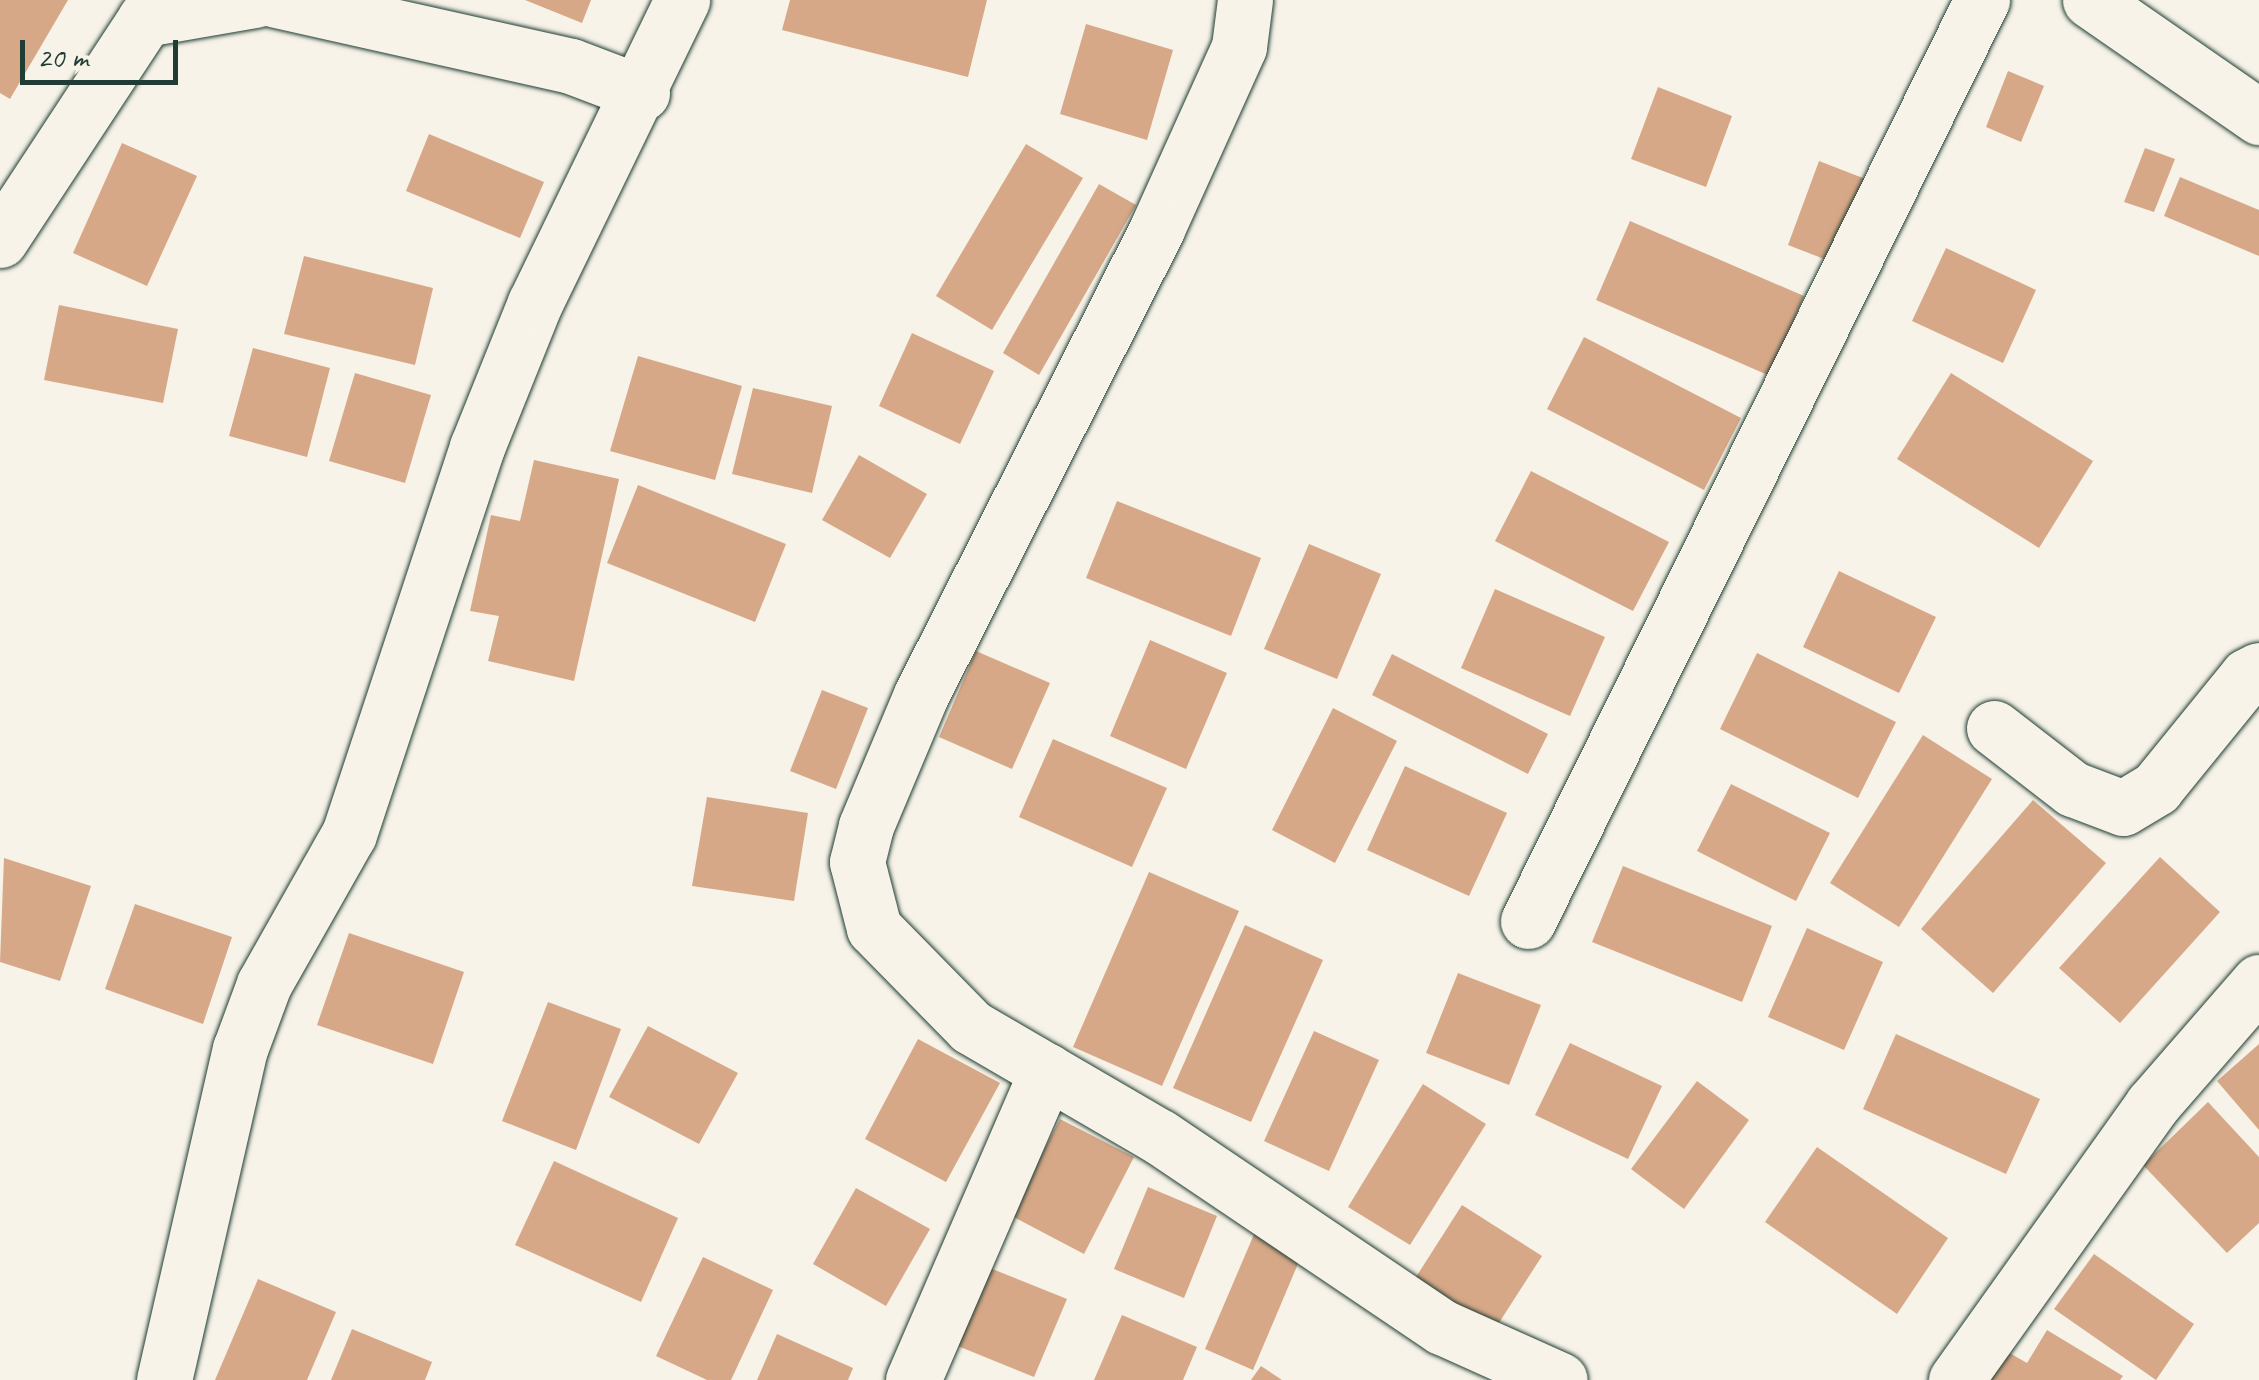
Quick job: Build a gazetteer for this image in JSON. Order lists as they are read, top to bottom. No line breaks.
{"scale_bar":"20 m"}
